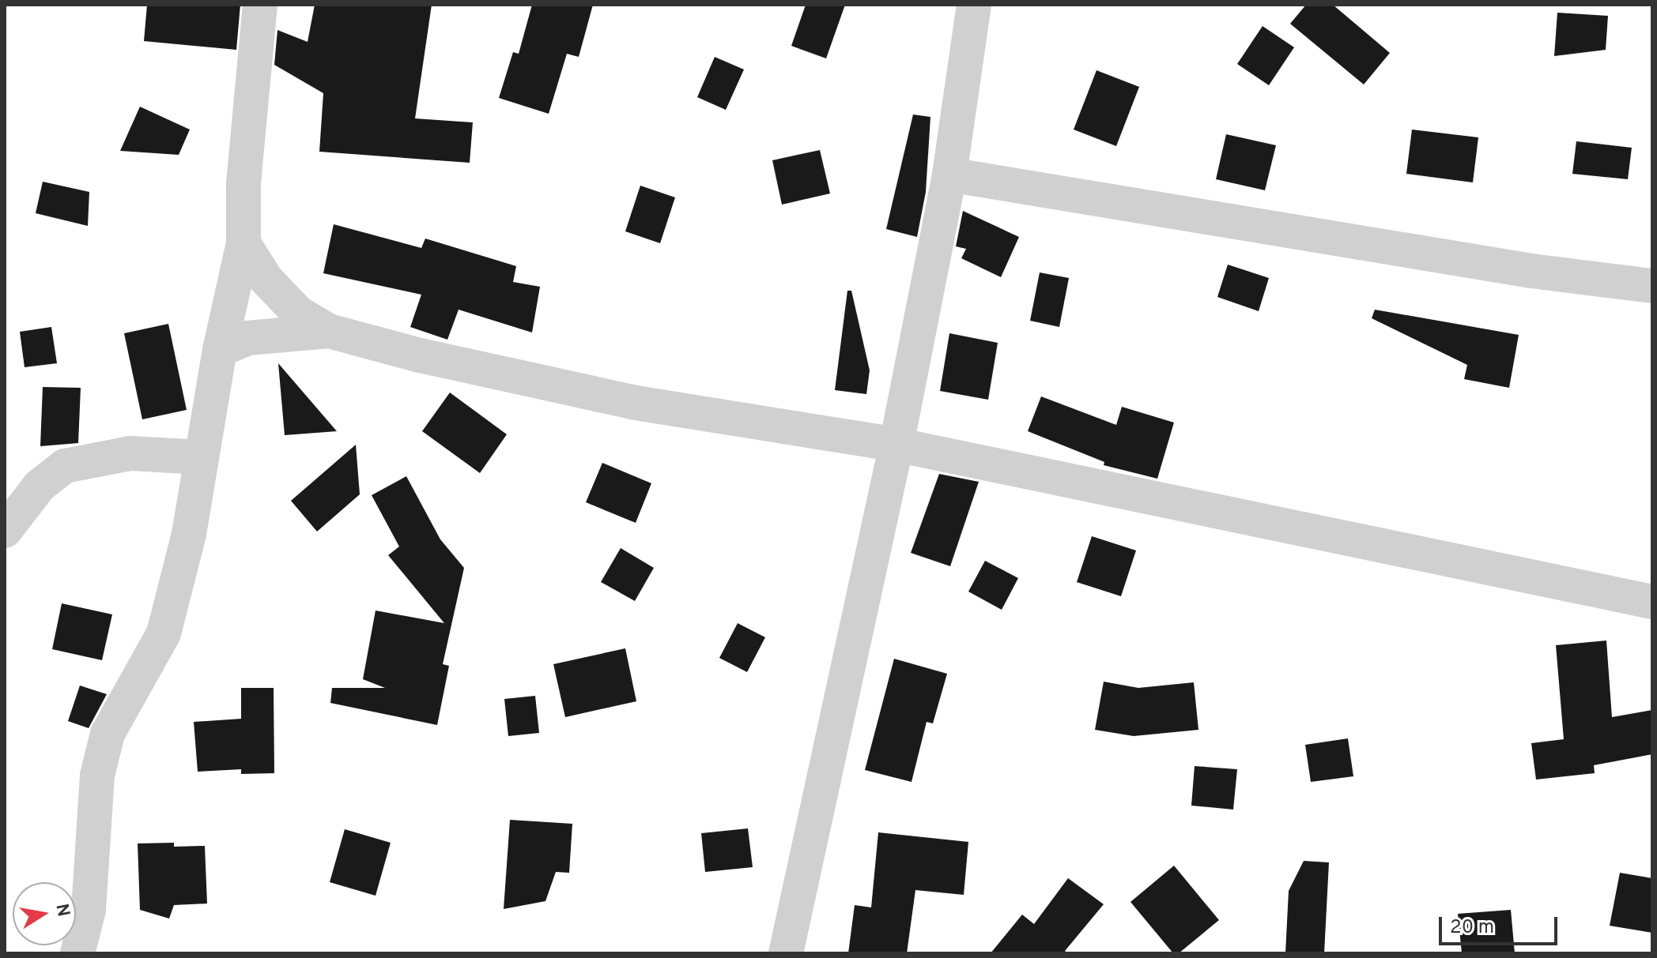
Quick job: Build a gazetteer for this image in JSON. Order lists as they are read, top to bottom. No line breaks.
{"scale_bar":"20 m","north":"right"}
